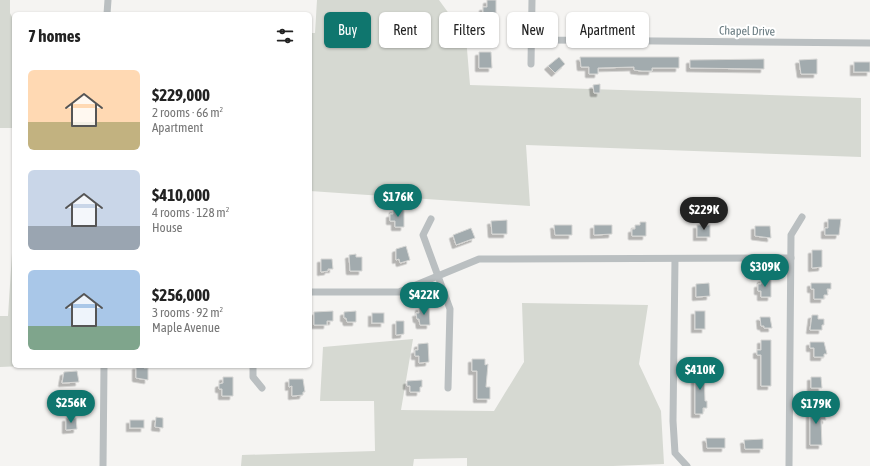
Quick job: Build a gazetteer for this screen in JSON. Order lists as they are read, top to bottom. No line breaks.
{"streets":{"street":["Chapel Drive"]},"page":{"chip":["Buy","Rent","Filters","New","Apartment"],"heading":"7 homes","list":[{"name":"$229,000","note":"2 rooms · 66 m² · Apartment"},{"name":"$410,000","note":"4 rooms · 128 m² · House"},{"name":"$256,000","note":"3 rooms · 92 m² · Maple Avenue"}],"price":["$176K","$229K","$309K","$422K","$410K","$256K","$179K"]}}
